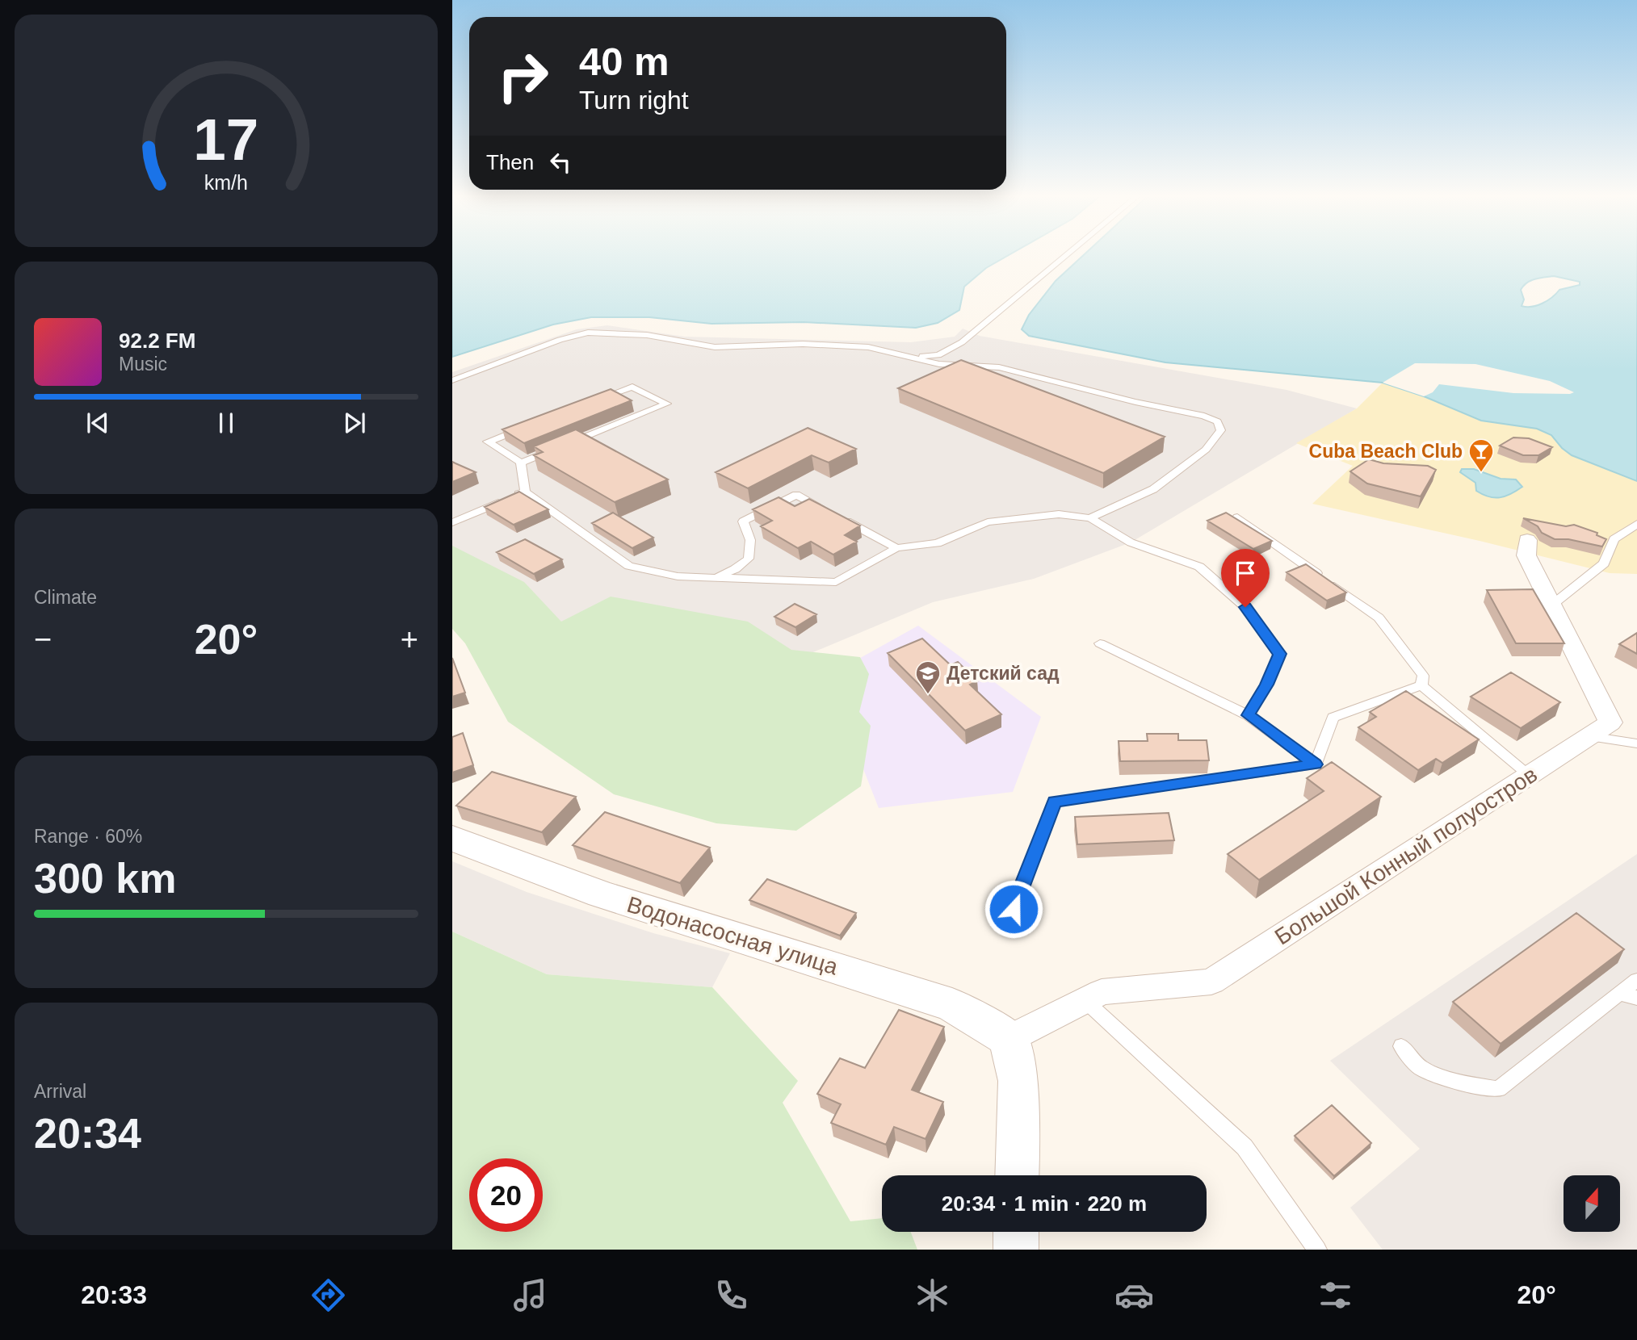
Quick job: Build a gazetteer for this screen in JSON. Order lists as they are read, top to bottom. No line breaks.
{"streets":{"street":["Большой Конный полуостров","Водонасосная улица"]},"crossings":[["Большой Конный полуостров","Водонасосная улица"]],"places":{"bar":["Cuba Beach Club"],"school or university":["Детский сад"]},"north":"top","page":{"turn":["40 m","Turn right"],"then":"Then","song":["92.2 FM","Music"],"tile":["Climate",["Range · 60%","300 km"],["Arrival","20:34"]],"heat":["−","20°","+"],"limit":"20","trip":"20:34 · 1 min · 220 m","tabs":["20:33","20°"],"gauge":["17","km/h"]}}
